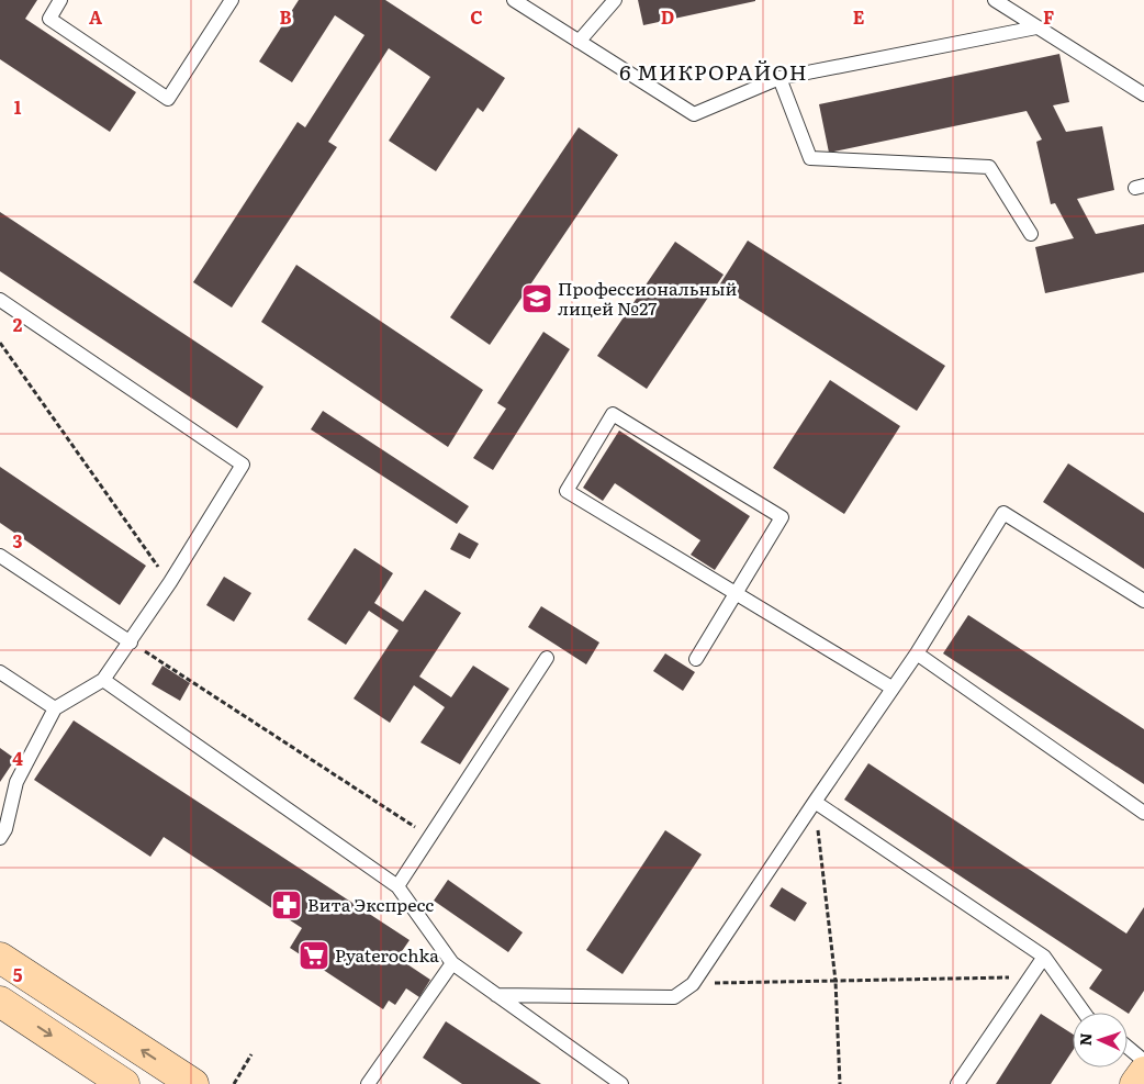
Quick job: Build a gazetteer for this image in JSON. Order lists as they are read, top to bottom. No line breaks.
{"districts":["6 МИКРОРАЙОН"],"places":{"school or university":["Профессиональный лицей №27"],"pharmacy":["Вита Экспресс"],"supermarket":["Pyaterochka"]},"north":"left","grid":{"columns":["A","B","C","D","E","F"],"rows":["1","2","3","4","5"]}}
